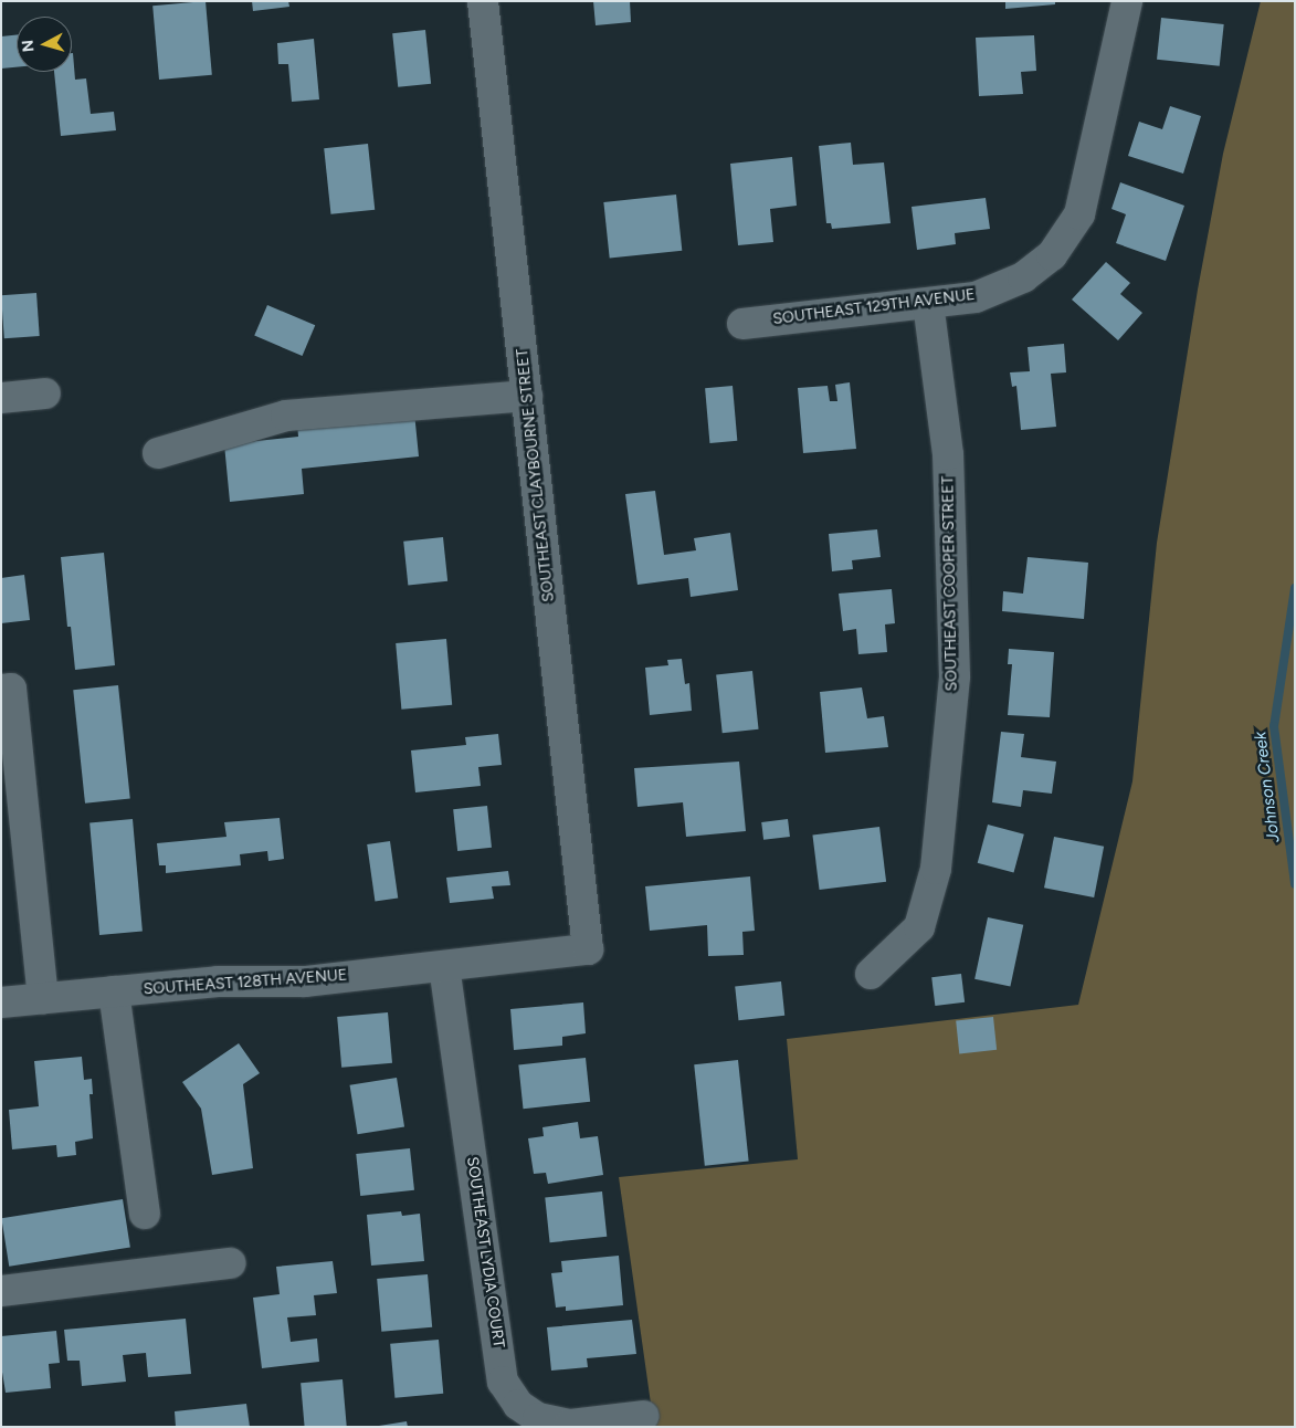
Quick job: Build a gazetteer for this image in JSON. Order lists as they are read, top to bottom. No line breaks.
{"streets":{"street":["SOUTHEAST 129TH AVENUE","SOUTHEAST CLAYBOURNE STREET","SOUTHEAST COOPER STREET","SOUTHEAST 128TH AVENUE","SOUTHEAST LYDIA COURT"]},"crossings":[["SOUTHEAST 129TH AVENUE","SOUTHEAST COOPER STREET"],["SOUTHEAST CLAYBOURNE STREET","SOUTHEAST 128TH AVENUE"],["SOUTHEAST 128TH AVENUE","SOUTHEAST LYDIA COURT"]],"water":["Johnson Creek"],"north":"left"}
